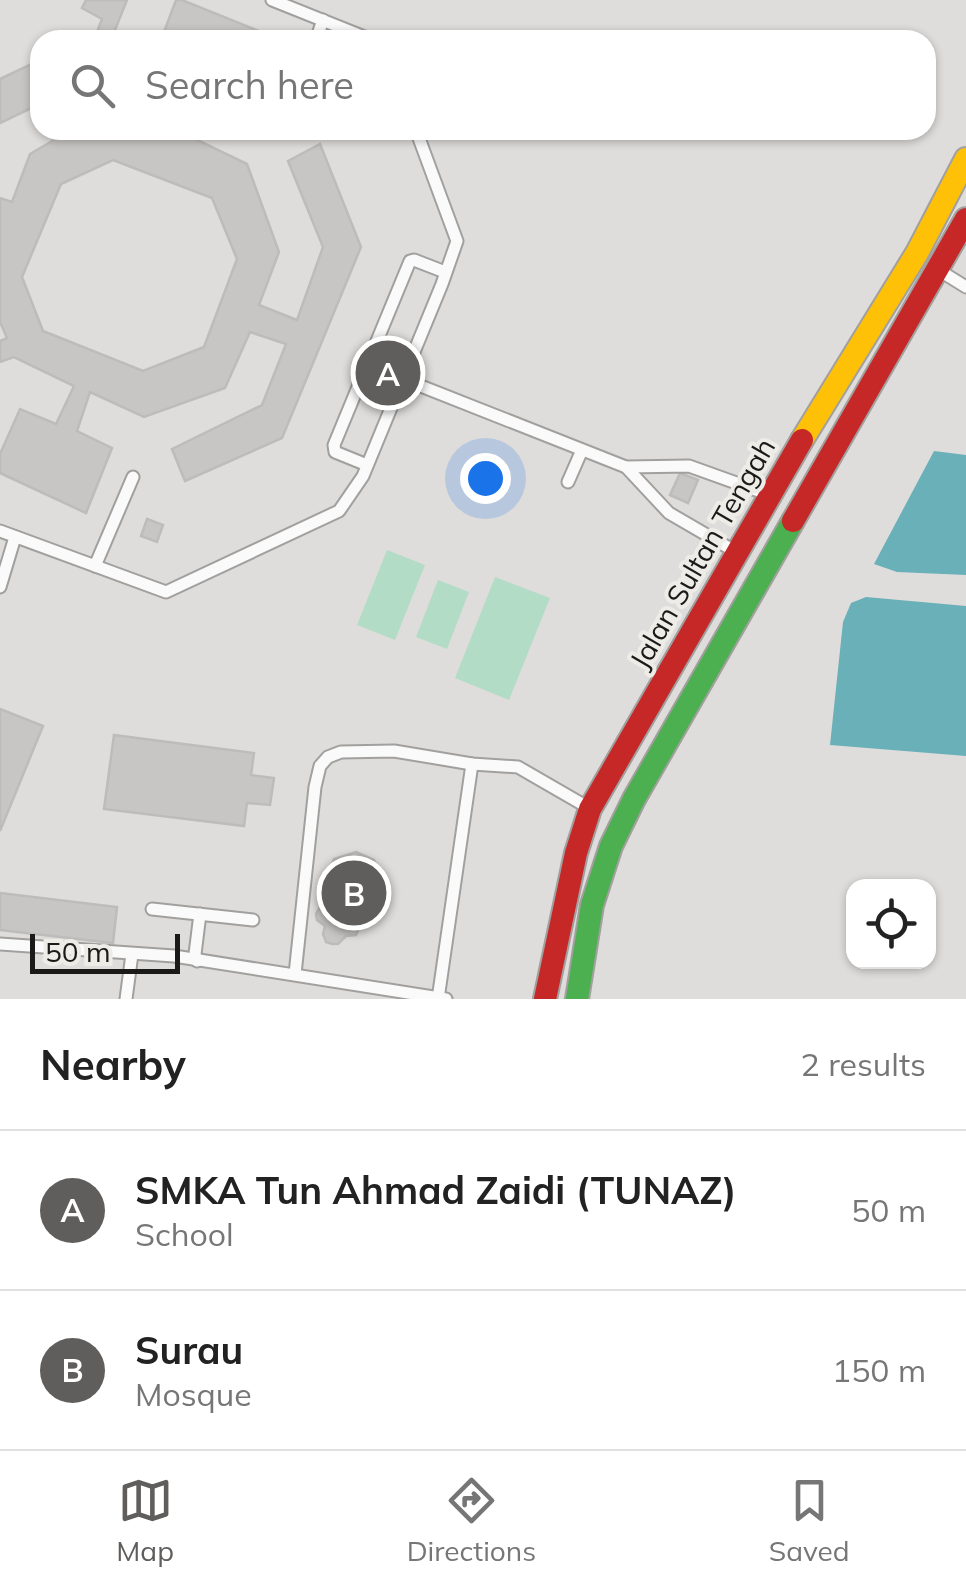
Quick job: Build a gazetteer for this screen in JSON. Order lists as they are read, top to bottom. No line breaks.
{"streets":{"main road":["Jalan Sultan Tengah"]},"scale_bar":"50 m","page":{"search":"Search here","pins":["A","B"],"scale":"50 m","heading":["Nearby","2 results"],"list":[{"mark":"A","name":"SMKA Tun Ahmad Zaidi (TUNAZ)","note":"School","value":"50 m"},{"mark":"B","name":"Surau","note":"Mosque","value":"150 m"}],"nav":["Map","Directions","Saved"]}}
